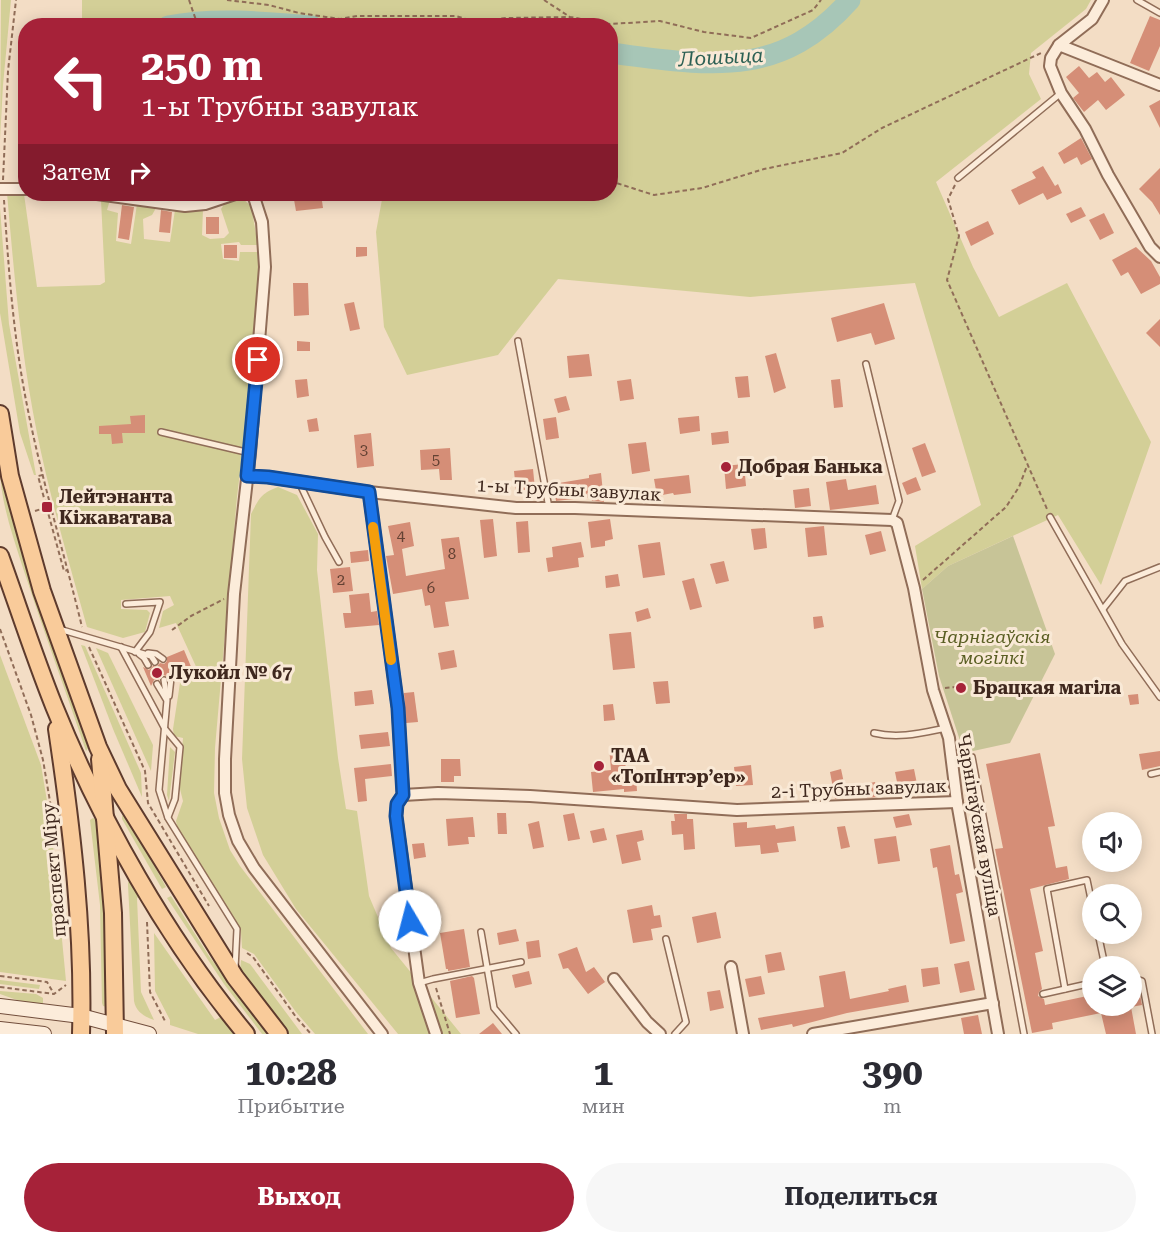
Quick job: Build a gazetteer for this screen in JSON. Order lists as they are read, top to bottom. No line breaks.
{"streets":{"main road":["праспект Міру"],"street":["1-ы Трубны завулак","2-і Трубны завулак","Чарнігаўская вуліца"]},"crossings":[["1-ы Трубны завулак","Чарнігаўская вуліца"],["2-і Трубны завулак","Чарнігаўская вуліца"]],"water":["Лошыца"],"parks":["Чарнігаўскія могілкі"],"places":{"other":["Добрая Банька","Лукойл № 67","Брацкая магіла","ТАА «ТопІнтэрʼер»"],"transit":["Лейтэнанта Кіжаватава"]},"house_numbers":["3","5","4","8","2","6"],"page":{"turn":["250 m","1-ы Трубны завулак"],"then":"Затем","eta":["10:28","Прибытие","1","мин","390","m"],"buttons":["Выход","Поделиться"]}}
